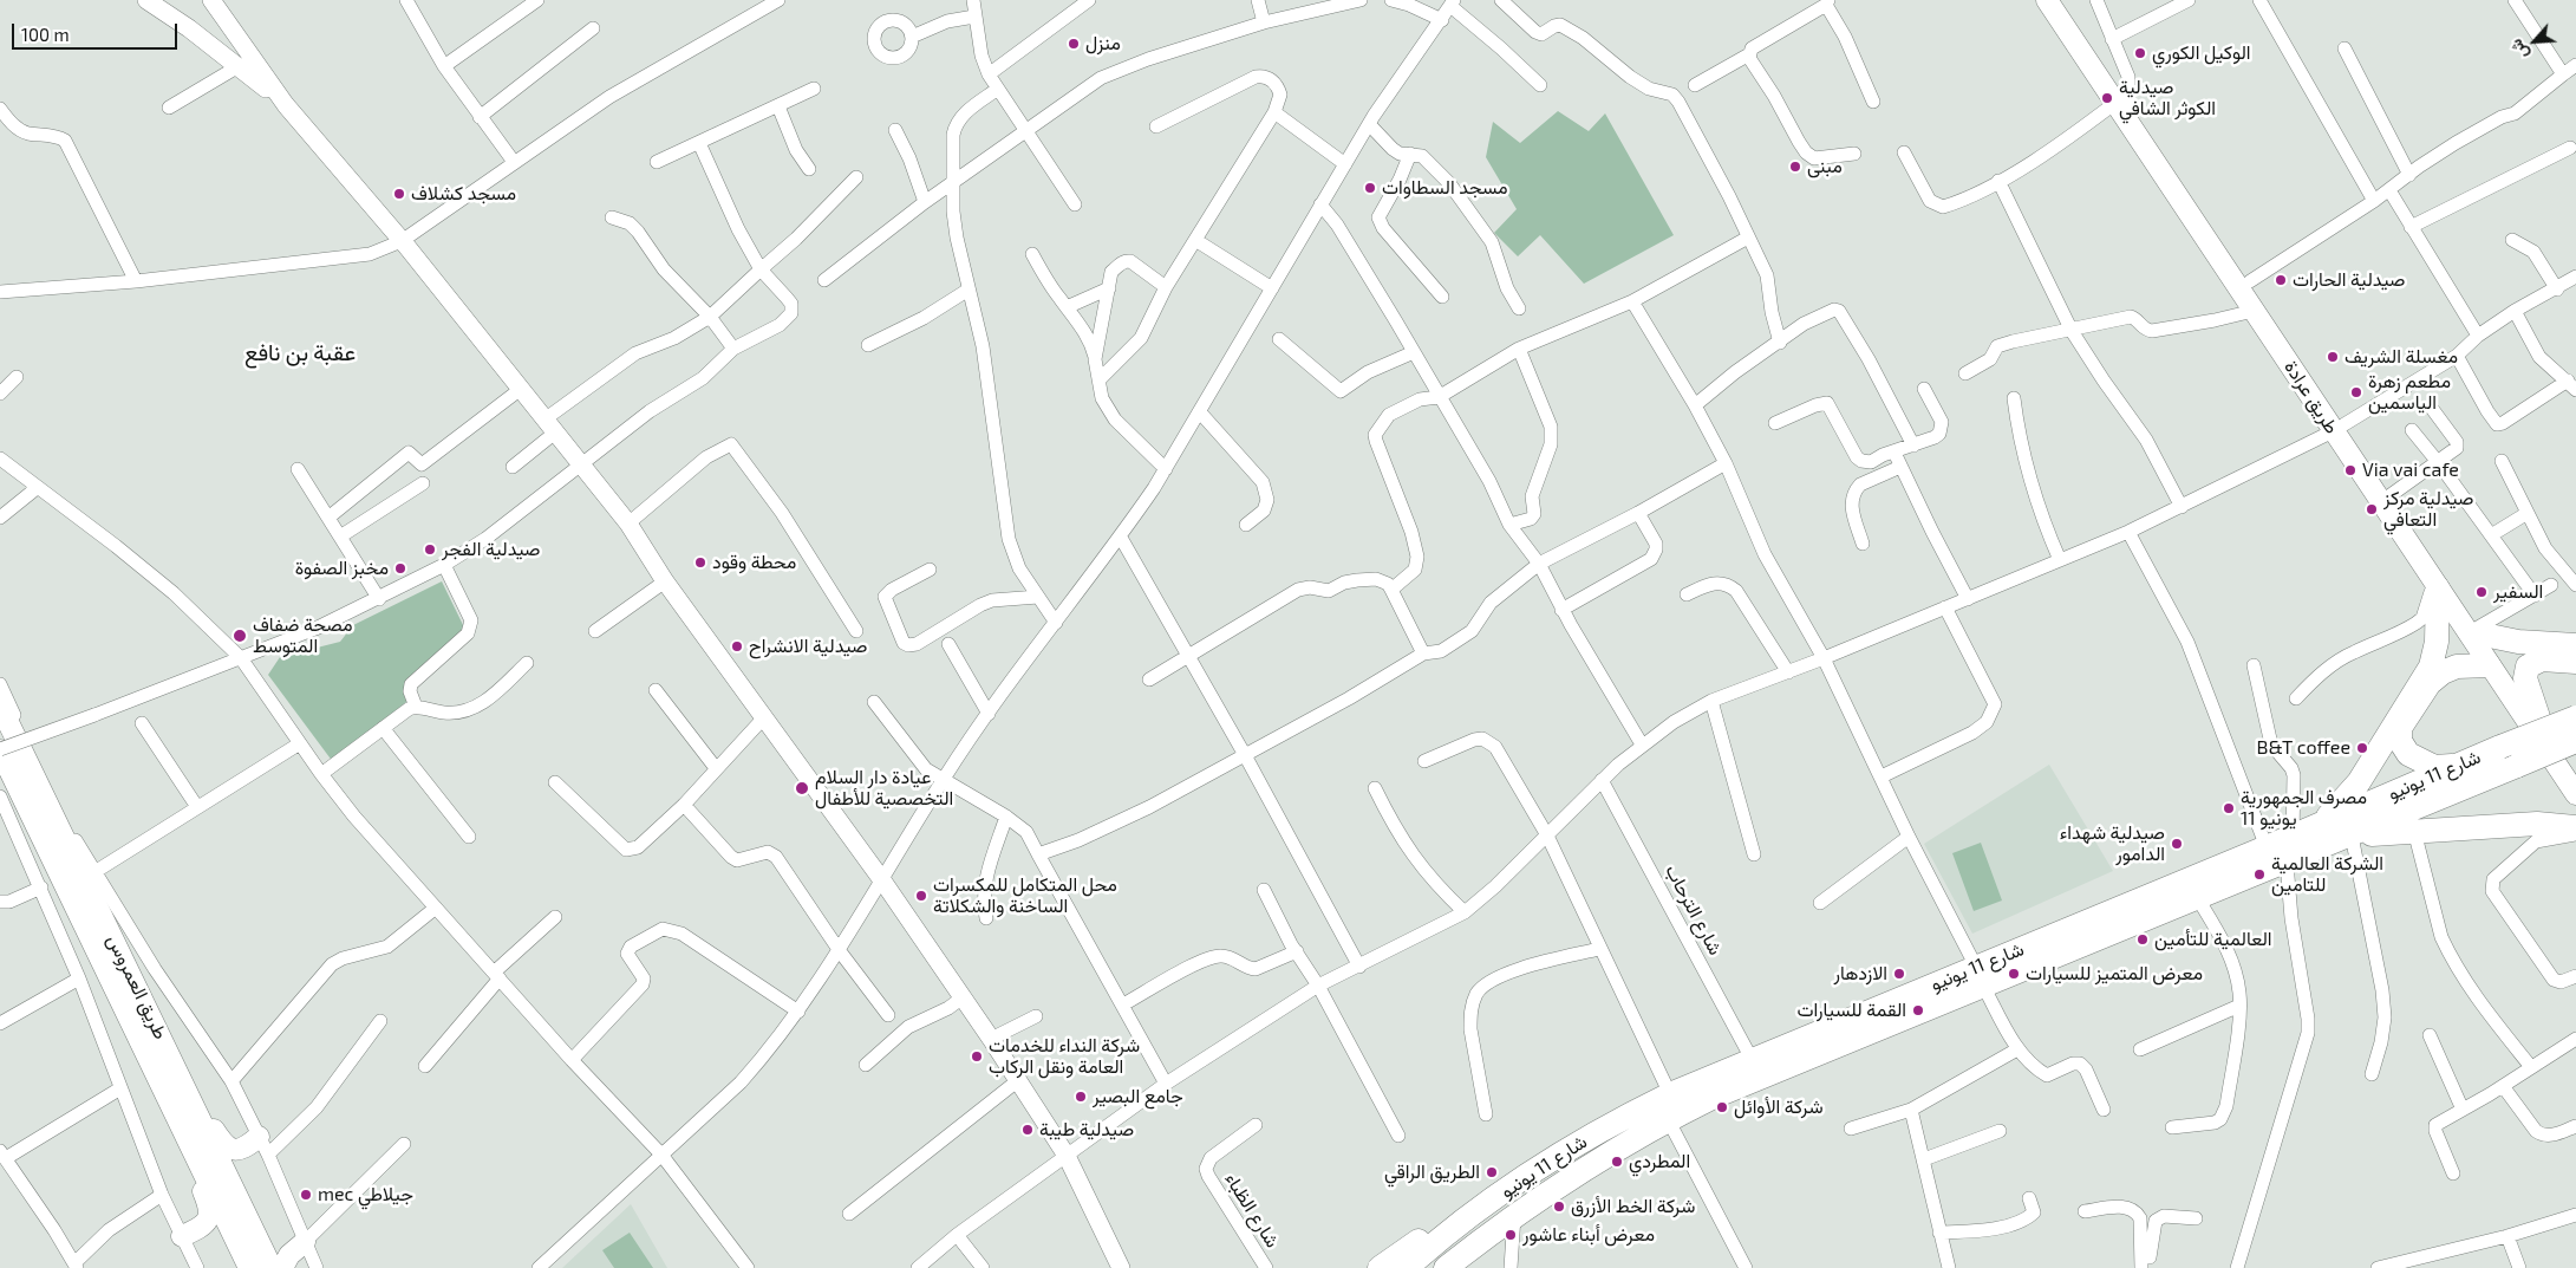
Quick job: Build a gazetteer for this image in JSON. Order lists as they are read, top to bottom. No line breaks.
{"streets":{"highway":["شارع 11 يونيو"],"main road":["طريق عرادة","طريق العمروس"],"street":["شارع الترحاب","شارع الظباء"]},"crossings":[["شارع 11 يونيو","شارع الترحاب"]],"districts":["عقبة بن نافع"],"places":["منزل","الوكيل الكوري","صيدلية الكوثر الشافي","مبنى","مسجد السطاوات","مسجد كشلاف","صيدلية الحارات","مغسلة الشريف","مطعم زهرة الياسمين","Via vai cafe","صيدلية مركز التعافي","صيدلية الفجر","محطة وقود","مخبز الصفوة","السفير","مصحة ضفاف المتوسط","صيدلية الانشراح","B&T coffee","عيادة دار السلام التخصصية للأطفال","مصرف الجمهورية 11 يونيو","صيدلية شهداء الدامور","الشركة العالمية للتامين","محل المتكامل للمكسرات الساخنة والشكلاتة","العالمية للتأمين","الازدهار","معرض المتميز للسيارات","القمة للسيارات","شركة النداء للخدمات العامة ونقل الركاب","جامع البصير","شركة الأوائل","صيدلية طيبة","المطردي","الطريق الراقي","mec جيلاطي","شركة الخط الأزرق","معرض أبناء عاشور"],"scale_bar":"100 m","north":"bottom left"}
